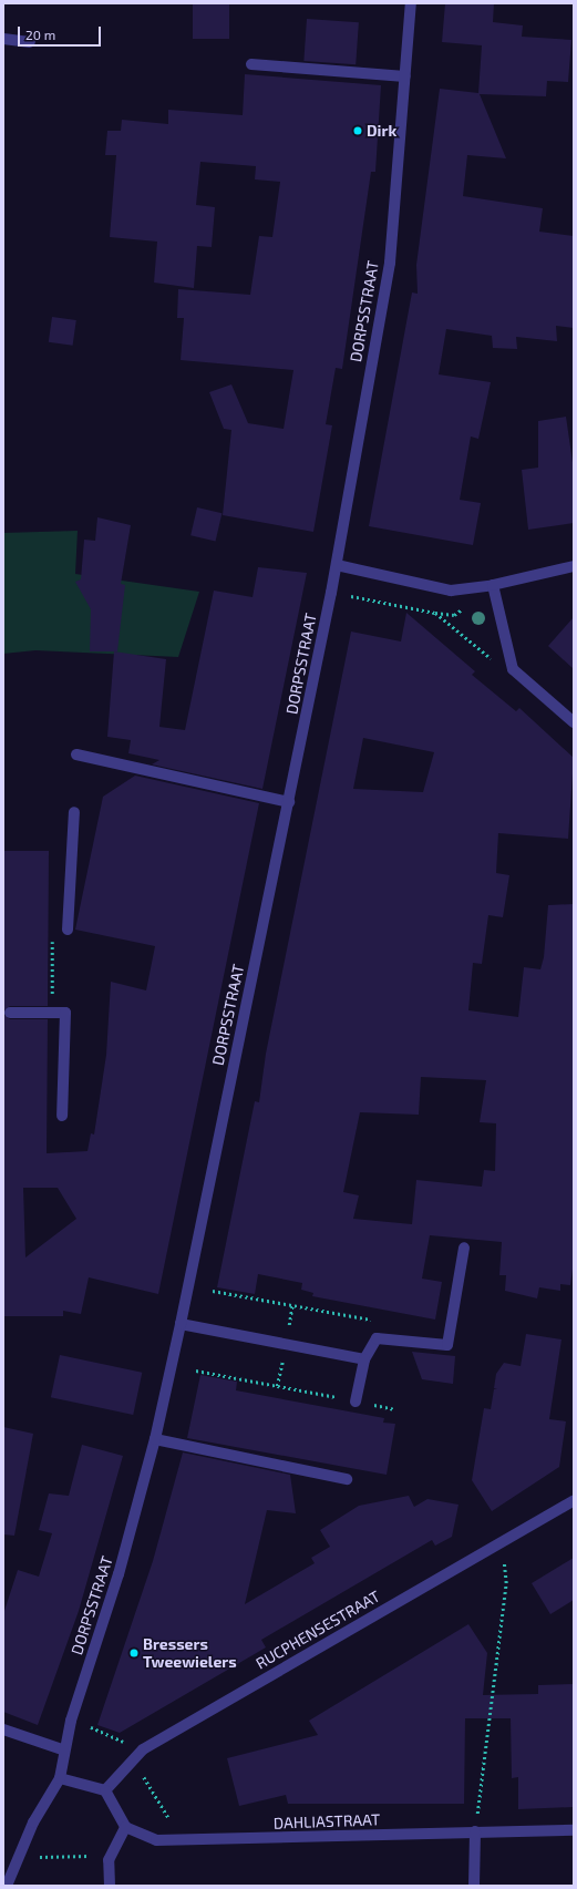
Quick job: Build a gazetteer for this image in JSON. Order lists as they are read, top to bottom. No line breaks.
{"streets":{"street":["DORPSSTRAAT","RUCPHENSESTRAAT","DAHLIASTRAAT"]},"places":["Dirk","Bressers Tweewielers"],"scale_bar":"20 m"}
